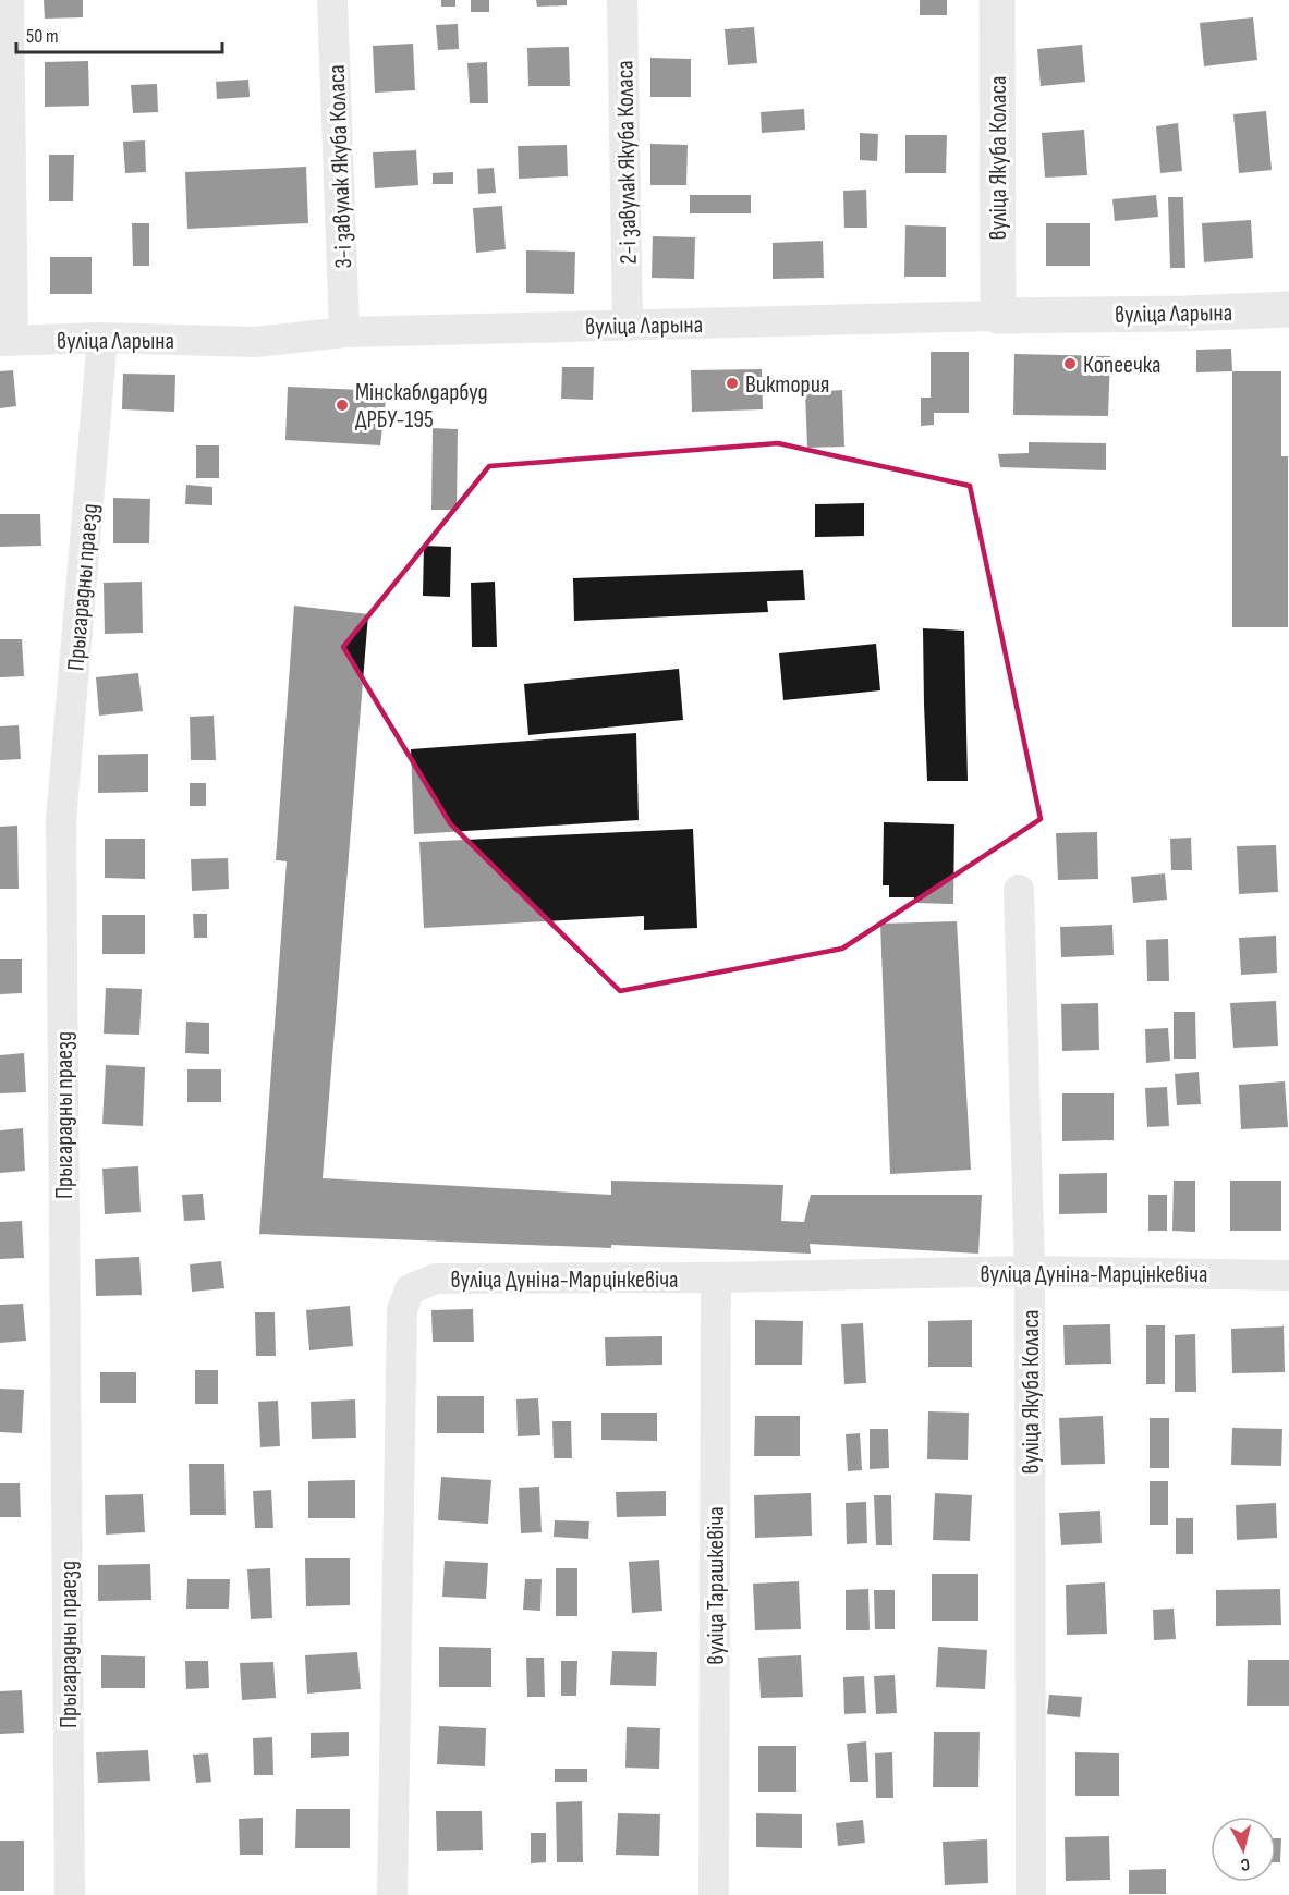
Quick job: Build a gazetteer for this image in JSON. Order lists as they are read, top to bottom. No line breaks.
{"streets":{"street":["вуліца Якуба Коласа","2-і завулак Якуба Коласа","3-і завулак Якуба Коласа","вуліца Ларына","Прыгарадны праезд","вуліца Дуніна-Марцінкевіча","вуліца Тарашкевіча"]},"crossings":[["вуліца Якуба Коласа","вуліца Ларына"],["вуліца Якуба Коласа","вуліца Дуніна-Марцінкевіча"],["2-і завулак Якуба Коласа","вуліца Ларына"],["3-і завулак Якуба Коласа","вуліца Ларына"],["вуліца Ларына","Прыгарадны праезд"],["вуліца Дуніна-Марцінкевіча","вуліца Тарашкевіча"]],"places":["Копеечка","Виктория","Мінскаблдарбуд ДРБУ-195"],"scale_bar":"50 m","north":"bottom"}
